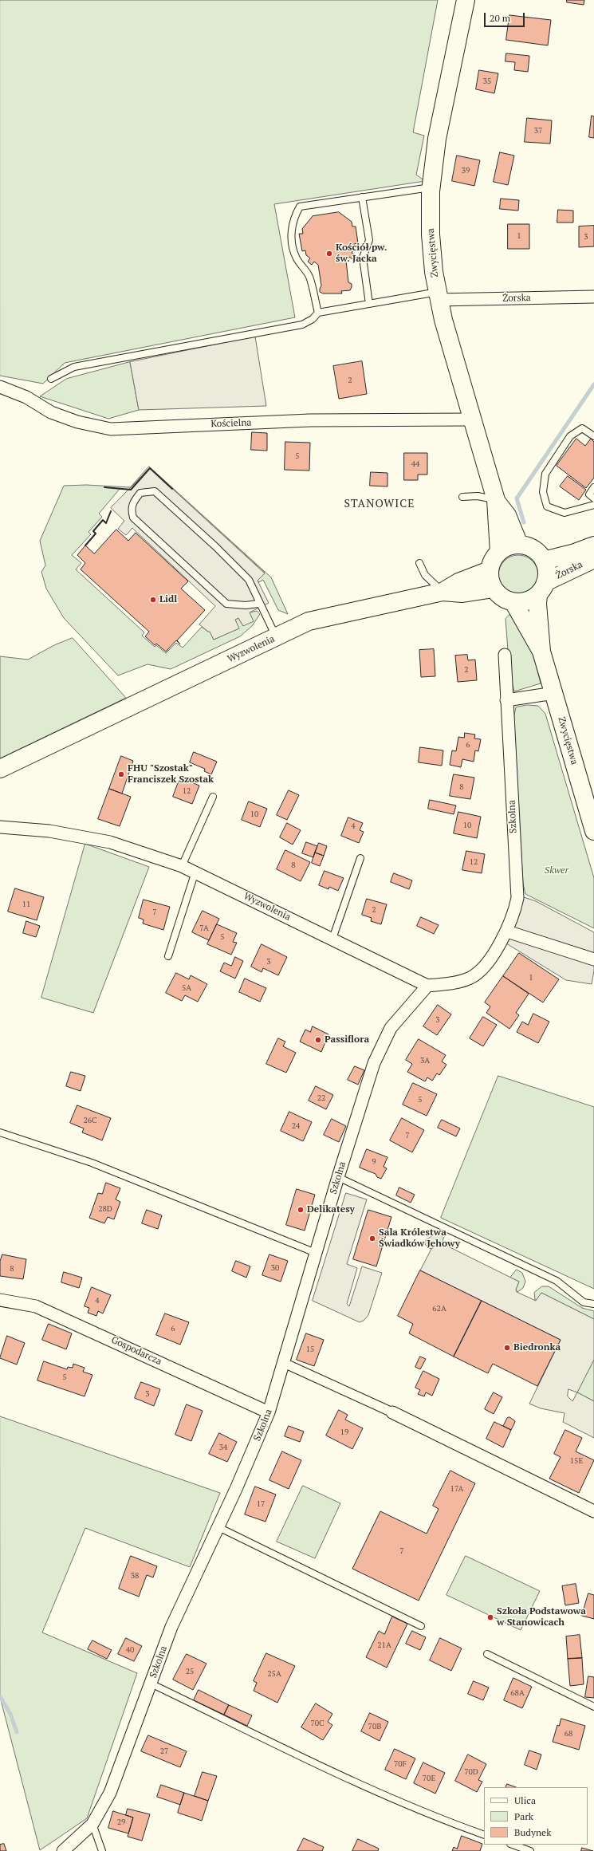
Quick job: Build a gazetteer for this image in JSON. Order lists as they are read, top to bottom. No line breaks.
{"streets":{"main road":["Zwycięstwa","Żorska","Wyzwolenia"],"street":["Kościelna","Szkolna","Gospodarcza"]},"crossings":[["Zwycięstwa","Żorska"],["Zwycięstwa","Kościelna"],["Zwycięstwa","Wyzwolenia"],["Żorska","Wyzwolenia"],["Wyzwolenia","Szkolna"],["Szkolna","Gospodarcza"]],"districts":["STANOWICE"],"parks":["Skwer"],"places":["Kościół pw. św. Jacka","Lidl","FHU \"Szostak\" Franciszek Szostak","Passiflora","Delikatesy","Sala Królestwa Świadków Jehowy","Biedronka","Szkoła Podstawowa w Stanowicach"],"house_numbers":["35","37","39","1","3","2","5","44","2","6","8","12","10","10","4","12","8","11","2","7","7A","5","3","1","5A","3","3A","22","5","26C","24","7","9","28D","30","8","4","62A","6","15","5","3","19","34","15E","17A","17","7","38","21A","40","25","25A","68A","70C","70B","68","27","70F","70D","70E","29"],"legend":["Ulica","Park","Budynek"],"scale_bar":"20 m"}
